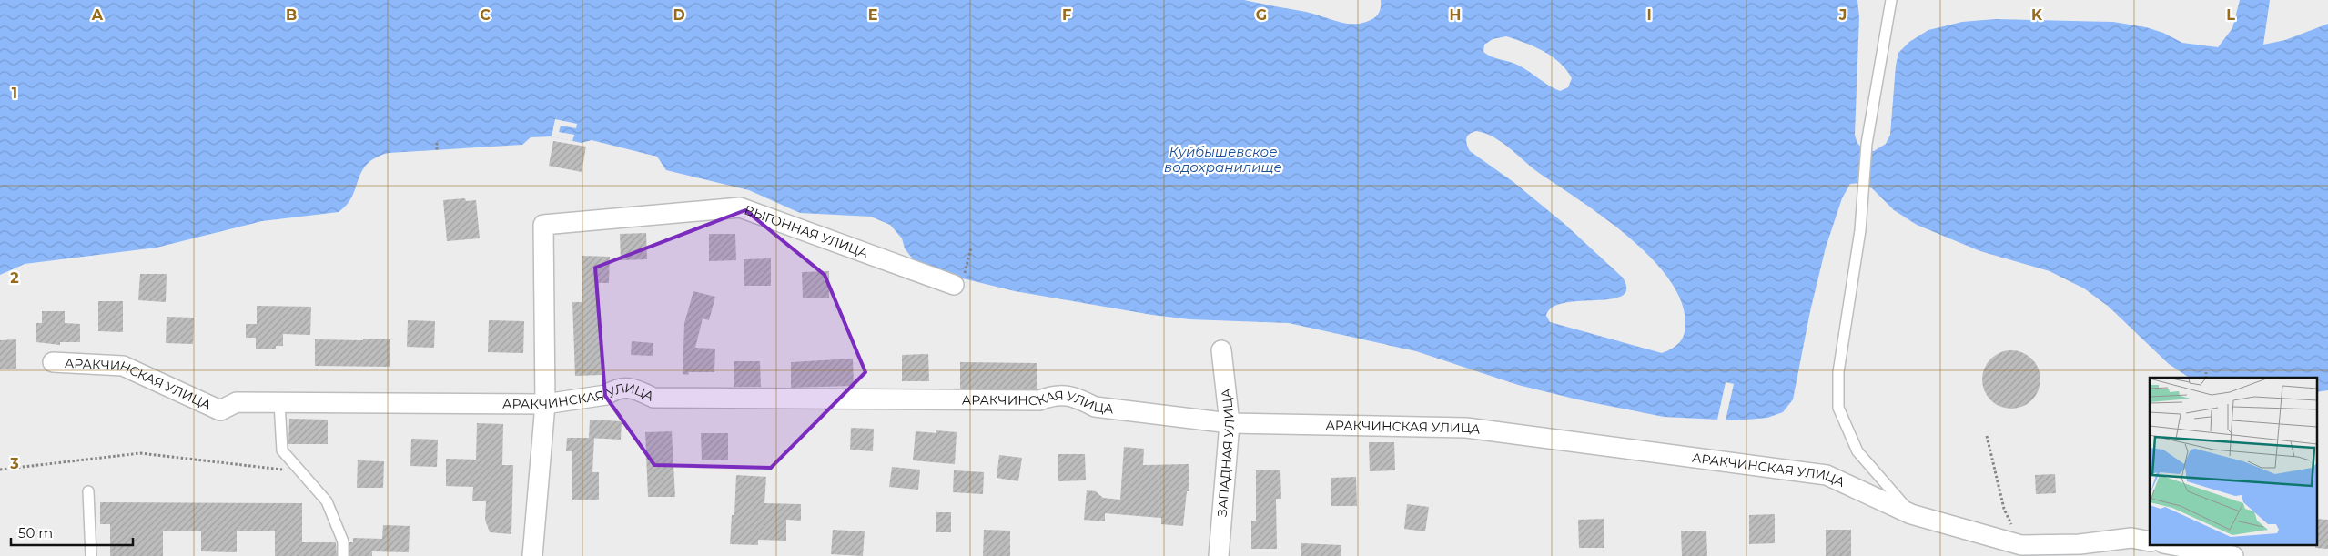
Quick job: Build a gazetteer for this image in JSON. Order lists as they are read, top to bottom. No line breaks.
{"streets":{"street":["ВЫГОННАЯ УЛИЦА","АРАКЧИНСКАЯ УЛИЦА","ЗАПАДНАЯ УЛИЦА"]},"crossings":[["ВЫГОННАЯ УЛИЦА","АРАКЧИНСКАЯ УЛИЦА"],["АРАКЧИНСКАЯ УЛИЦА","ЗАПАДНАЯ УЛИЦА"]],"water":["Куйбышевское водохранилище"],"scale_bar":"50 m","grid":{"columns":["A","B","C","D","E","F","G","H","I","J","K","L"],"rows":["1","2","3"]}}
